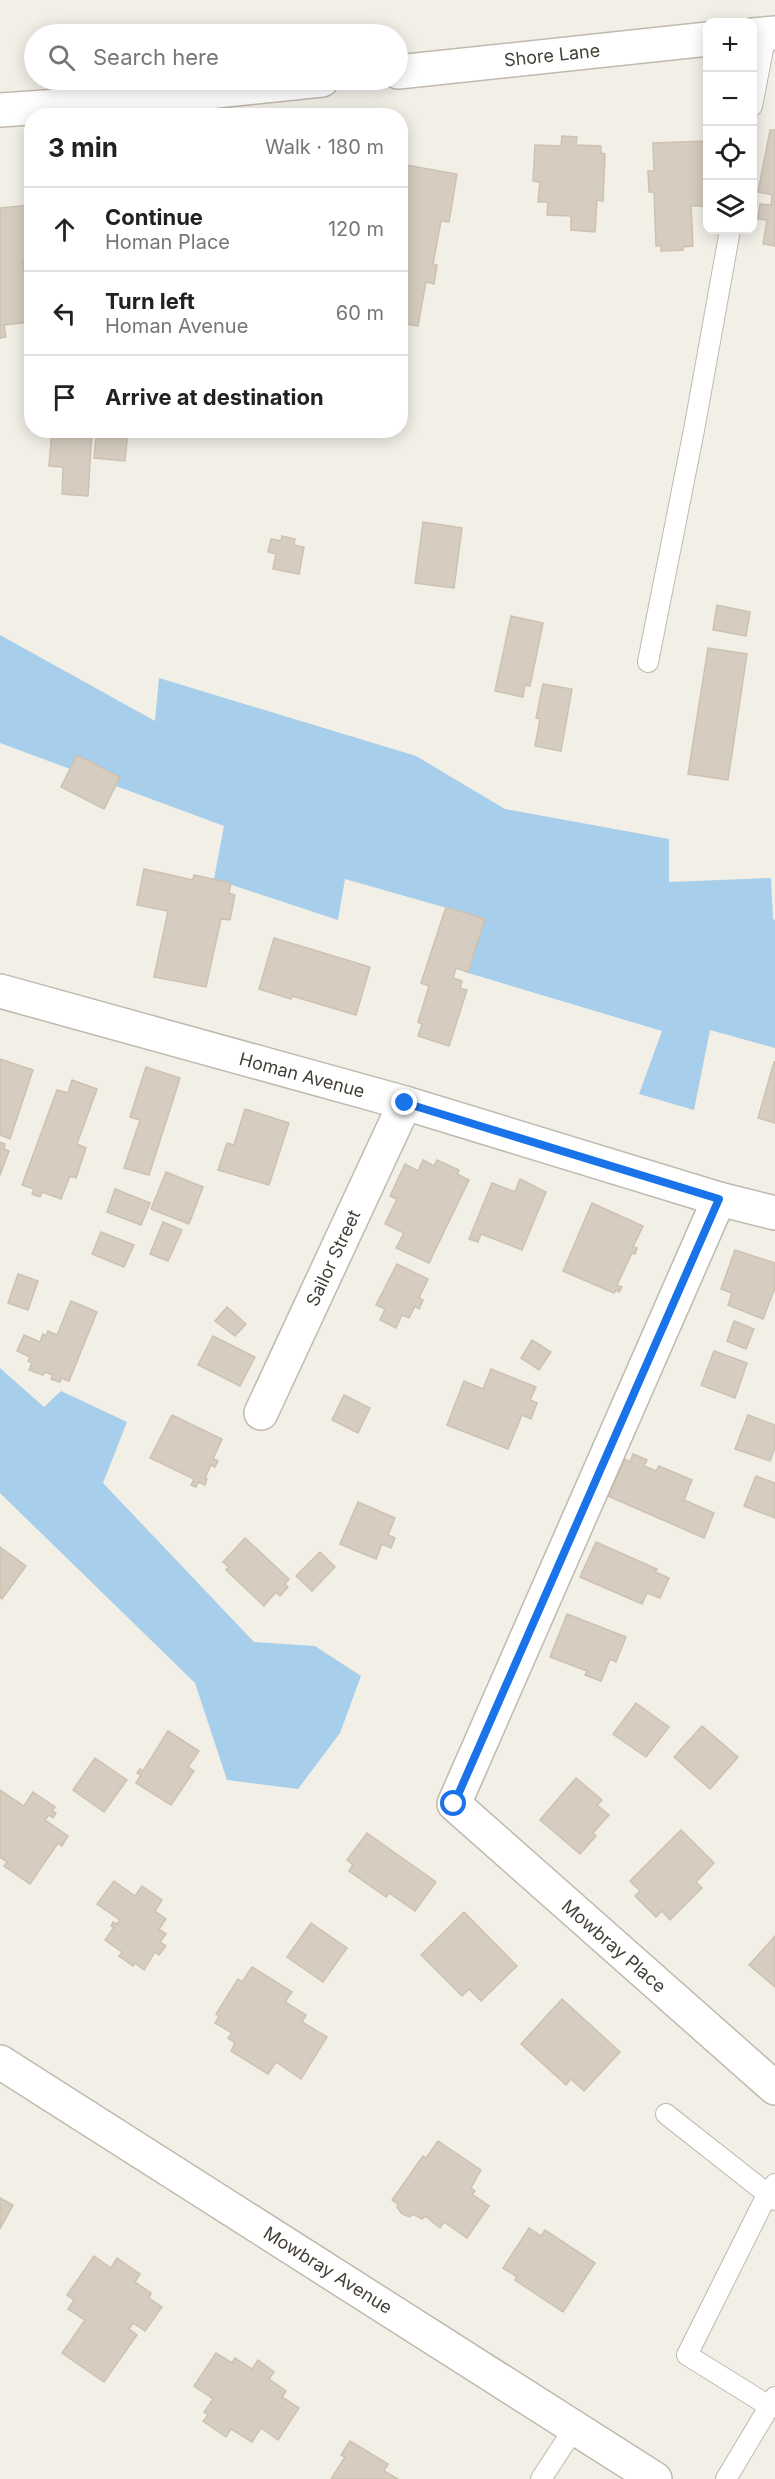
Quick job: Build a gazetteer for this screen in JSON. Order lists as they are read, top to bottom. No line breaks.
{"streets":{"street":["Shore Lane","Homan Avenue","Sailor Street","Mowbray Place","Mowbray Avenue"]},"crossings":[["Homan Avenue","Sailor Street"],["Homan Avenue","Mowbray Place"]],"page":{"map_buttons":["+","−"],"search":"Search here","heading":["3 min","Walk · 180 m"],"list":[["Continue","Homan Place","120 m"],["Turn left","Homan Avenue","60 m"],"Arrive at destination"]}}
